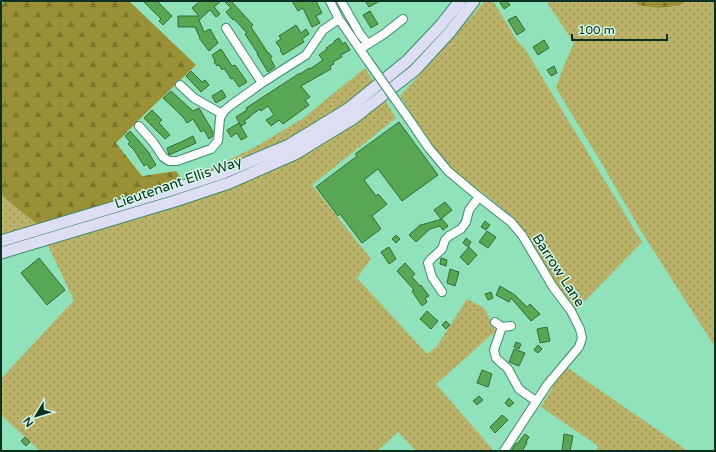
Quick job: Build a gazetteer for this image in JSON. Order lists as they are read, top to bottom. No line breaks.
{"streets":{"main road":["Lieutenant Ellis Way"],"street":["Barrow Lane"]},"scale_bar":"100 m","north":"bottom left"}
